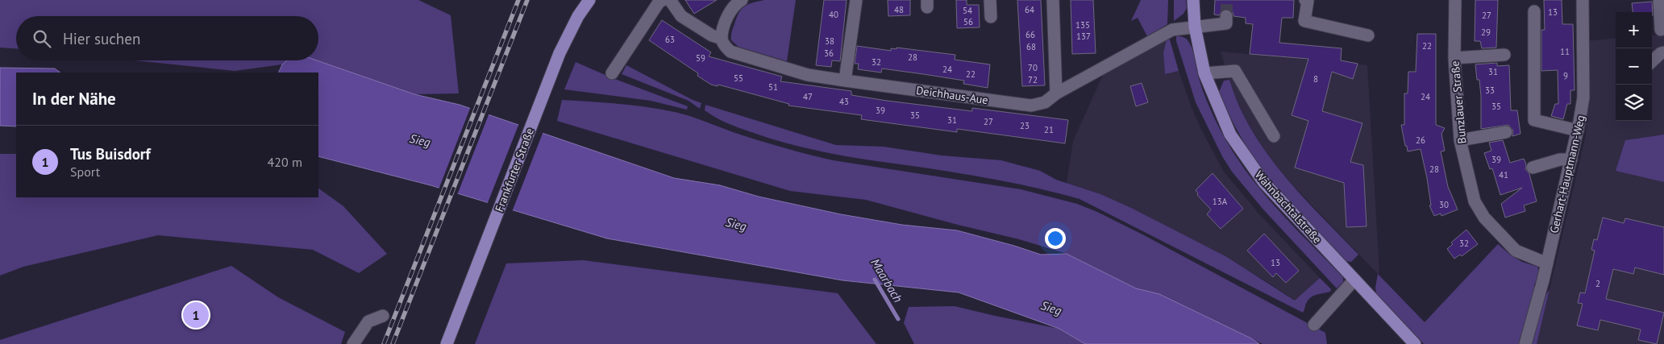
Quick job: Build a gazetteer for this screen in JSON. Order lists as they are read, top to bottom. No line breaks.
{"streets":{"main road":["Frankfurter Straße","Wahnbachtalstraße"],"street":["Deichhaus-Aue","Bunzlauer Straße","Gerhart-Hauptmann-Weg"]},"crossings":[["Deichhaus-Aue","Wahnbachtalstraße"],["Bunzlauer Straße","Gerhart-Hauptmann-Weg"]],"water":["Sieg","Maarbach"],"house_numbers":["48","64","54","13","40","27","56","135","29","66","137","63","38","22","68","11","36","28","59","32","70","24","31","22","9","55","8","72","51","33","47","24","43","35","39","35","31","27","23","21","26","39","28","41","13A","30","32","13","2"],"page":{"map_buttons":["+","−"],"search":"Hier suchen","heading":"In der Nähe","list":[{"mark":"1","name":"Tus Buisdorf","note":"Sport","value":"420 m"}],"pins":"1"}}
